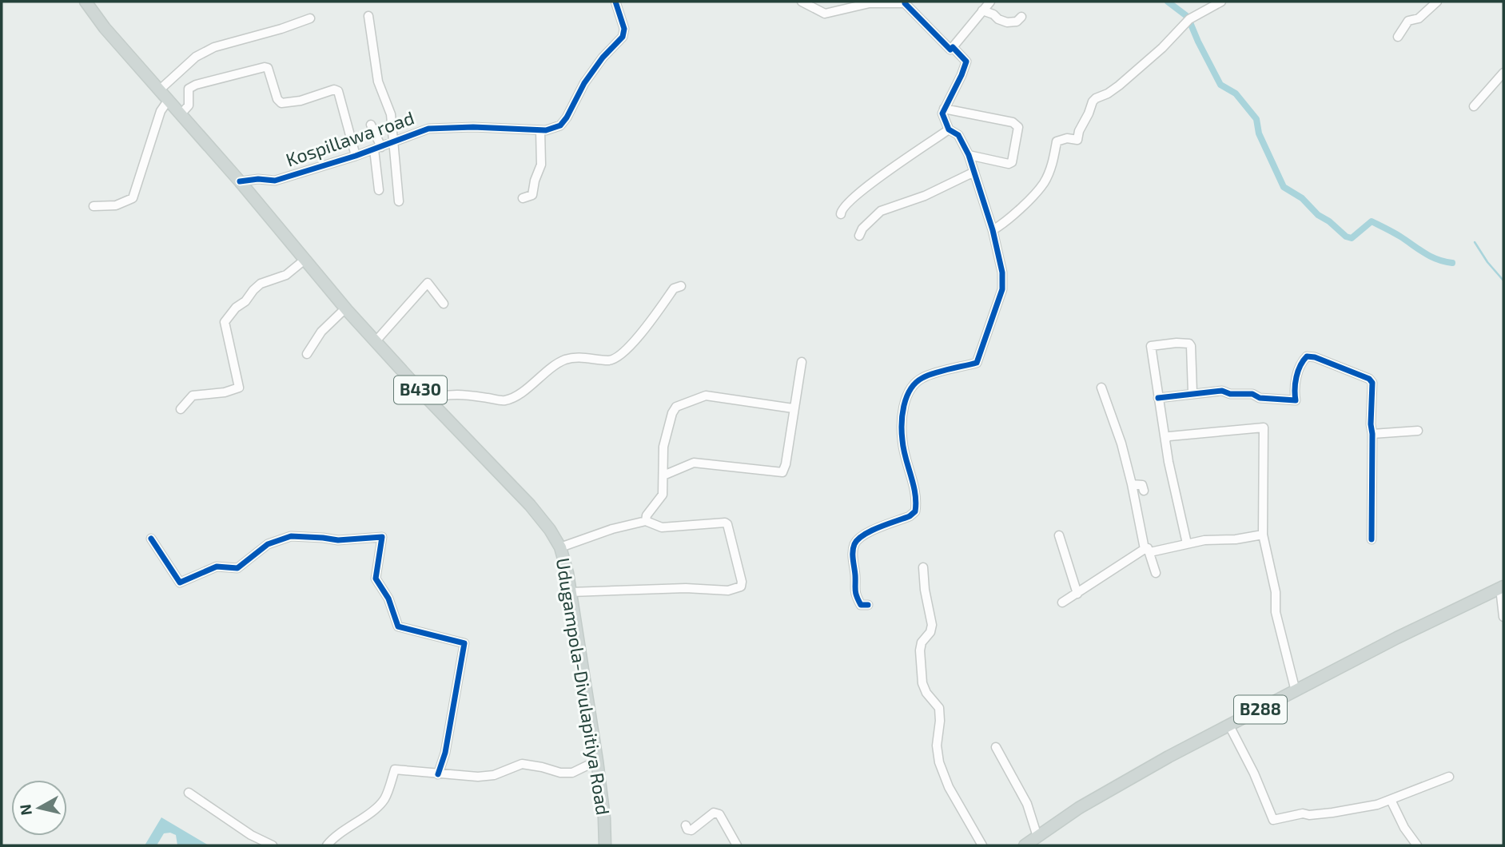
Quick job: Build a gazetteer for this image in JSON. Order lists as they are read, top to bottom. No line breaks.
{"streets":{"main road":["B430","Udugampola-Divulapitiya Road","B288"],"street":["Kospillawa road"]},"crossings":[["Kospillawa road","Udugampola-Divulapitiya Road"]],"north":"left"}
